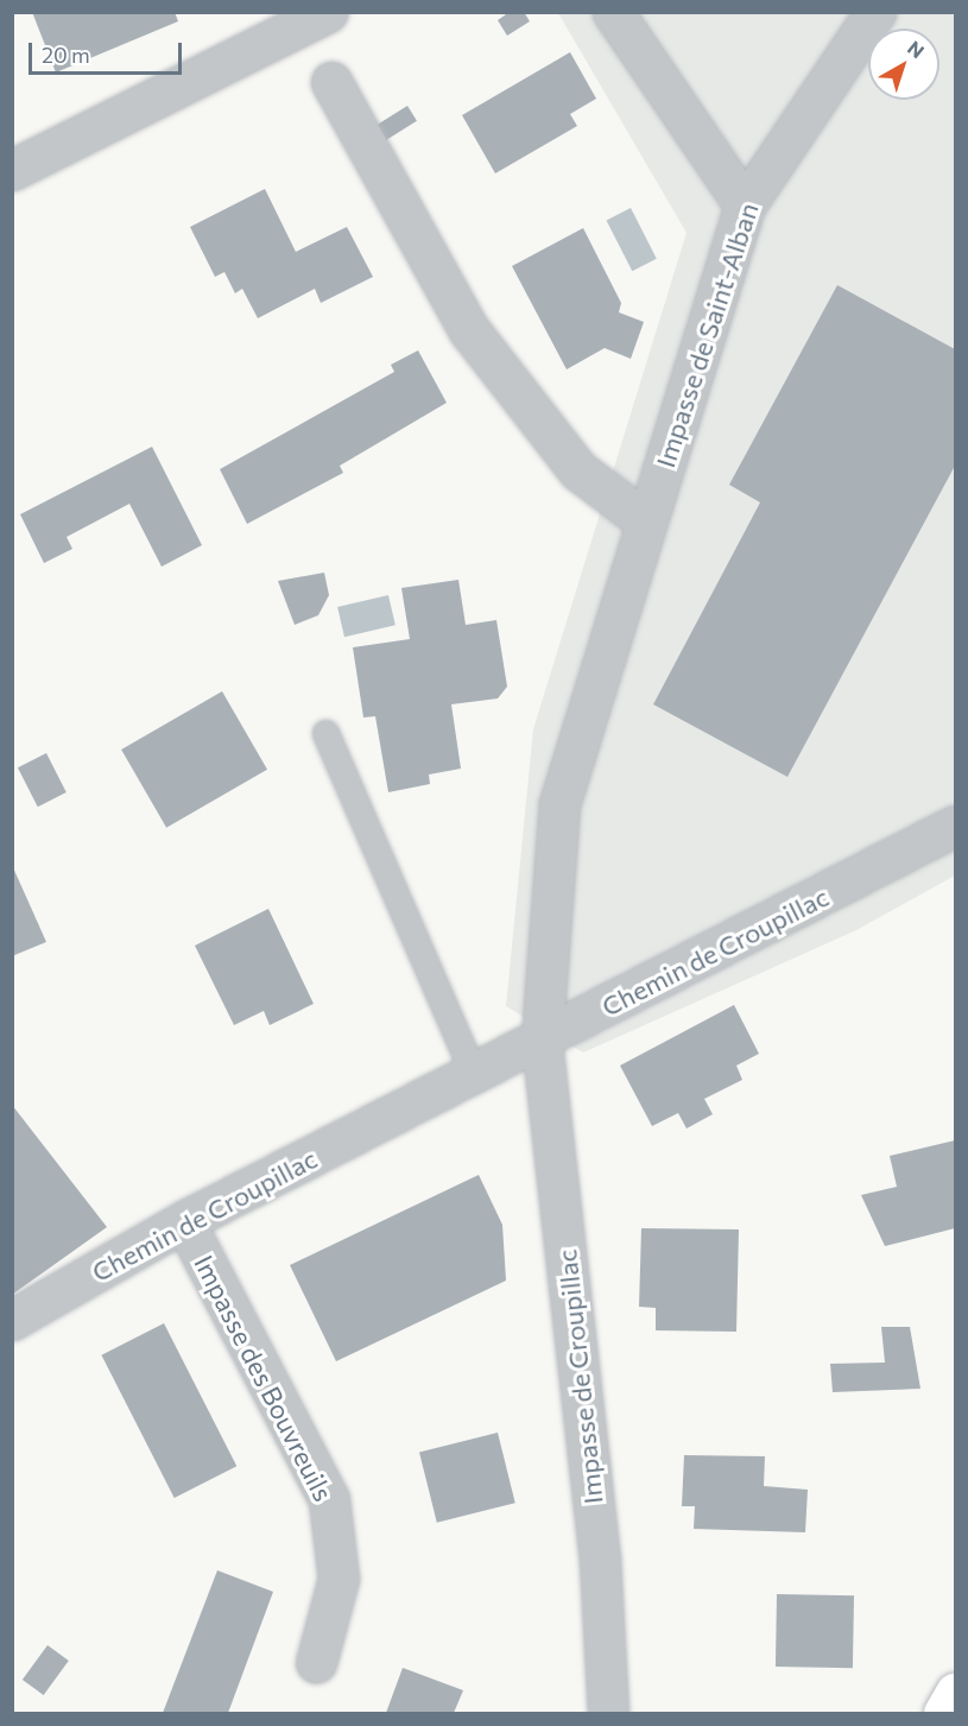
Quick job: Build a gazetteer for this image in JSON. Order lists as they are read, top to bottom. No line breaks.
{"streets":{"street":["Impasse de Saint-Alban","Chemin de Croupillac","Impasse de Croupillac","Impasse des Bouvreuils"]},"crossings":[["Impasse de Saint-Alban","Chemin de Croupillac"],["Impasse de Saint-Alban","Impasse de Croupillac"],["Chemin de Croupillac","Impasse de Croupillac"],["Chemin de Croupillac","Impasse des Bouvreuils"]],"scale_bar":"20 m","north":"top right"}
